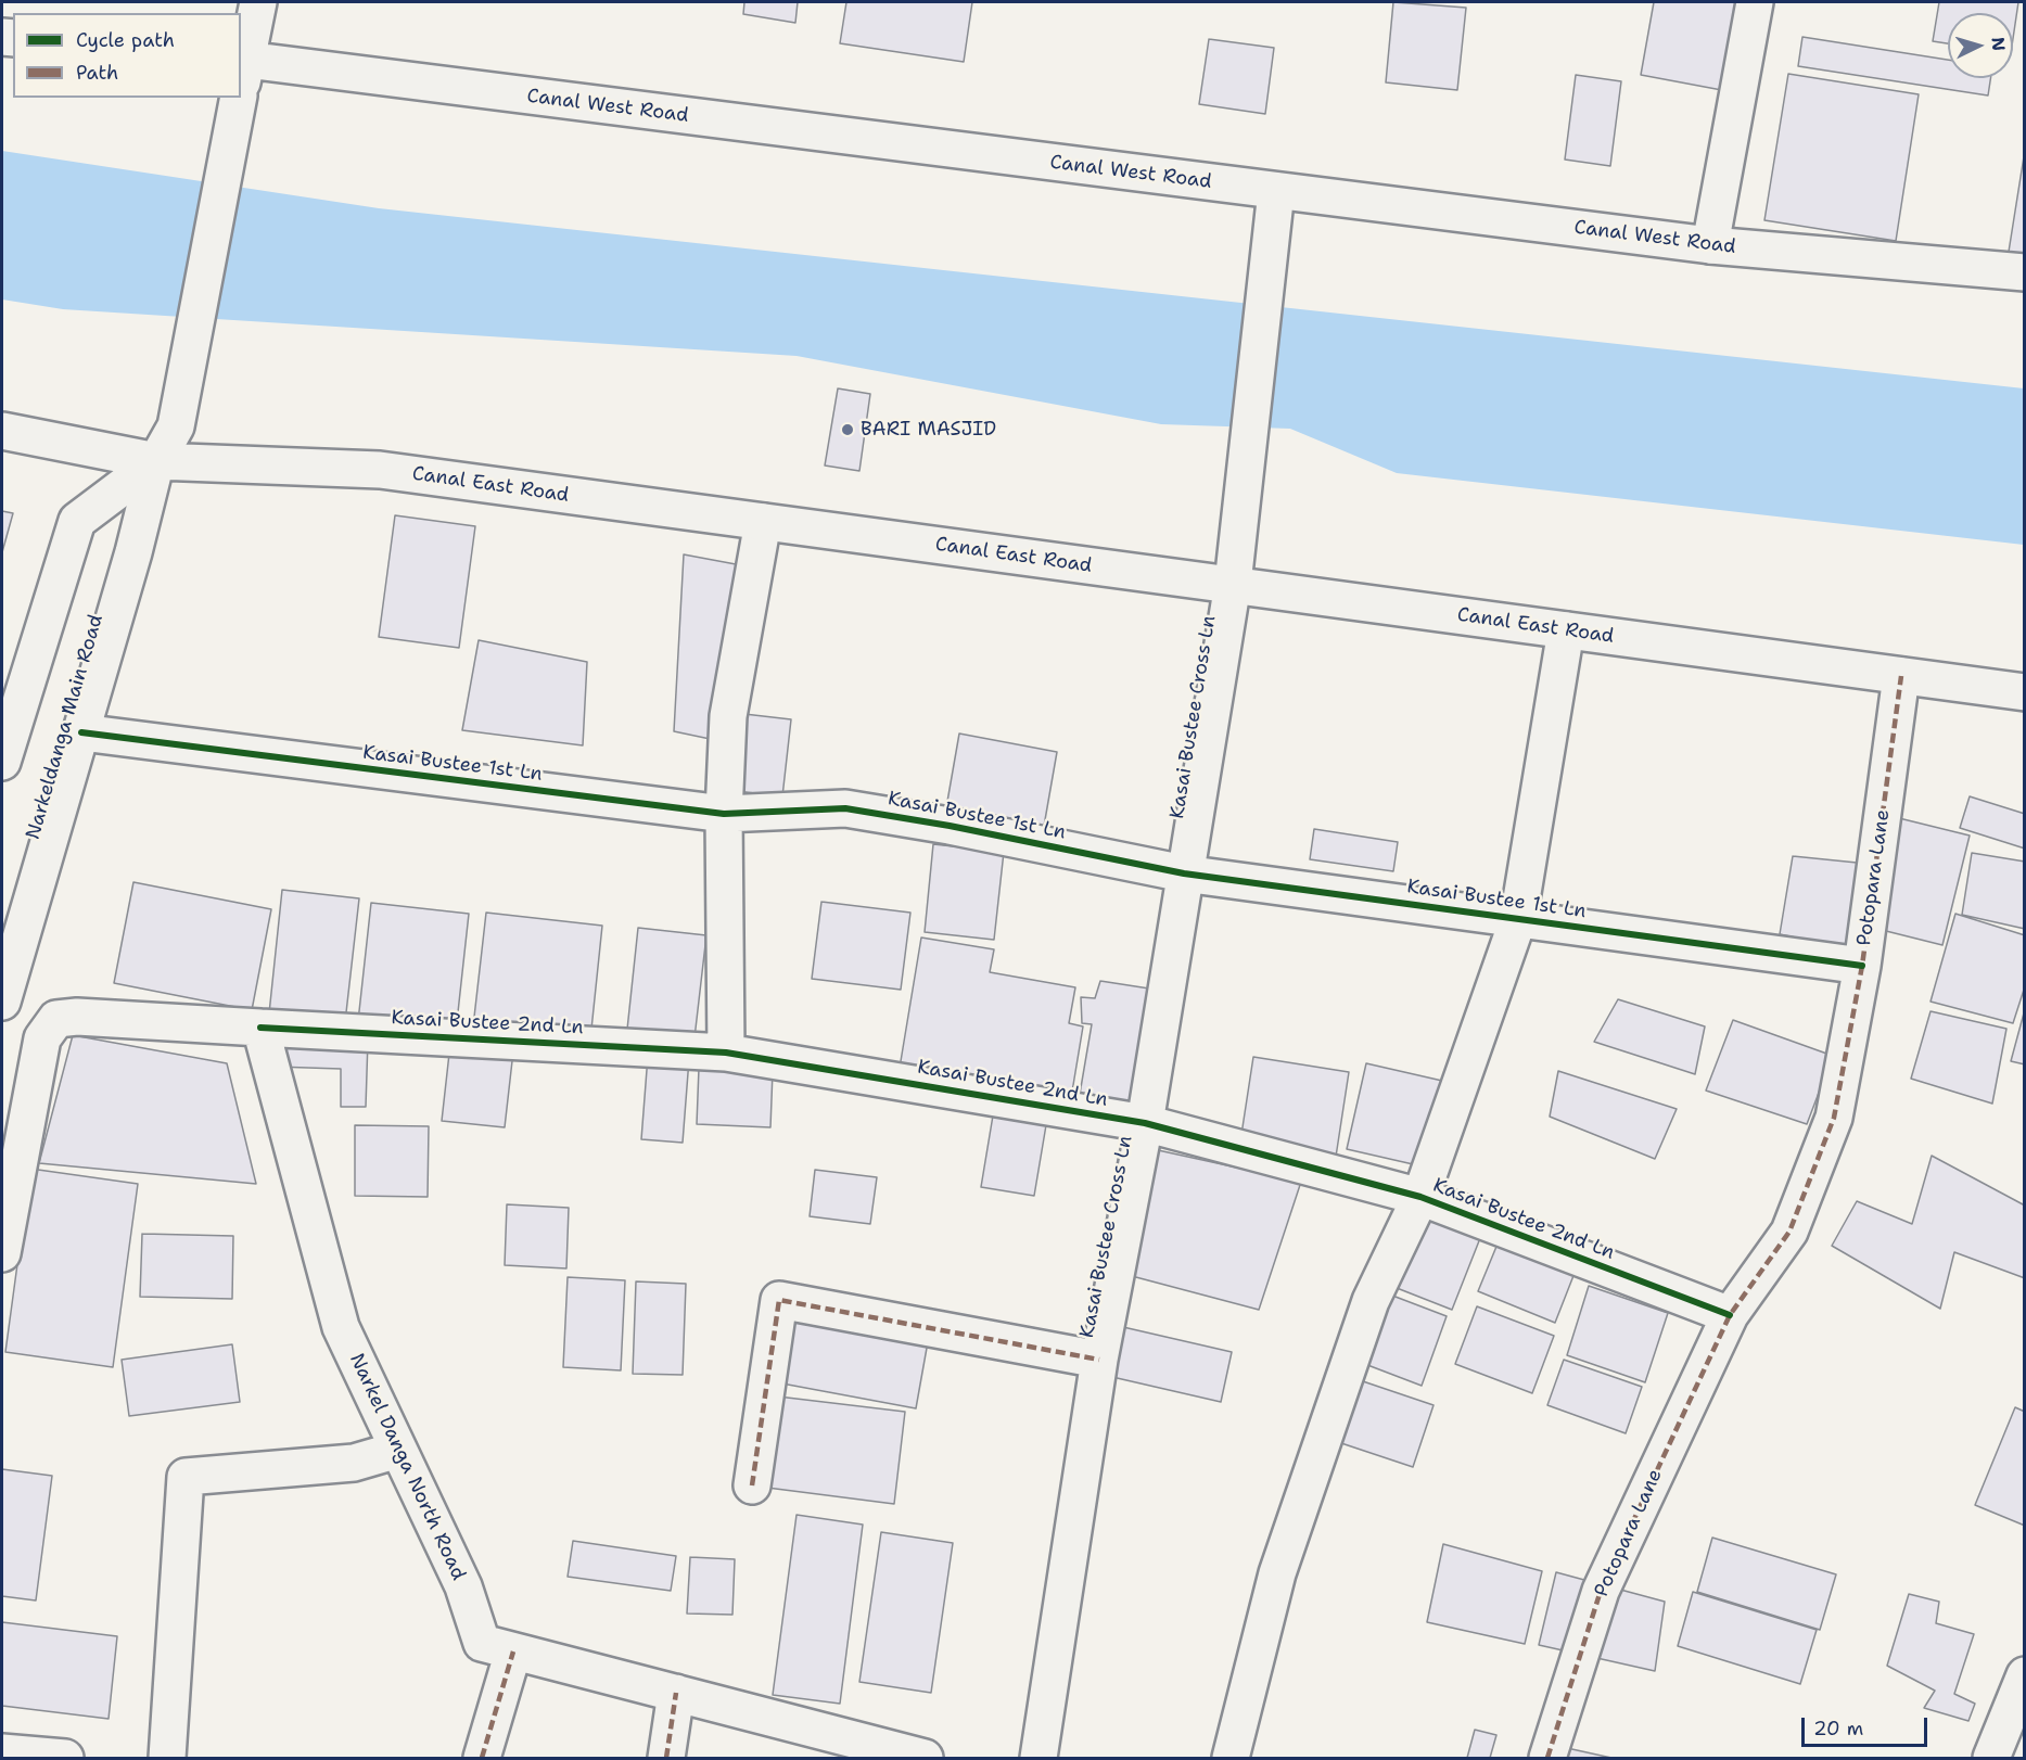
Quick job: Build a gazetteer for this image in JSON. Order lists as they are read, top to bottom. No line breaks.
{"streets":{"street":["Canal West Road","Canal East Road","Kasai Bustee Cross Ln","Narkeldanga Main Road","Kasai Bustee 1st Ln","Potopara Lane","Kasai Bustee 2nd Ln","Narkel Danga North Road"]},"crossings":[["Canal West Road","Kasai Bustee Cross Ln"],["Canal East Road","Kasai Bustee Cross Ln"],["Canal East Road","Narkeldanga Main Road"],["Canal East Road","Potopara Lane"],["Kasai Bustee Cross Ln","Kasai Bustee 1st Ln"],["Kasai Bustee Cross Ln","Kasai Bustee 2nd Ln"],["Narkeldanga Main Road","Kasai Bustee 1st Ln"],["Kasai Bustee 1st Ln","Potopara Lane"],["Potopara Lane","Kasai Bustee 2nd Ln"],["Kasai Bustee 2nd Ln","Narkel Danga North Road"]],"places":["BARI MASJID"],"legend":["Cycle path","Path"],"scale_bar":"20 m","north":"right"}
